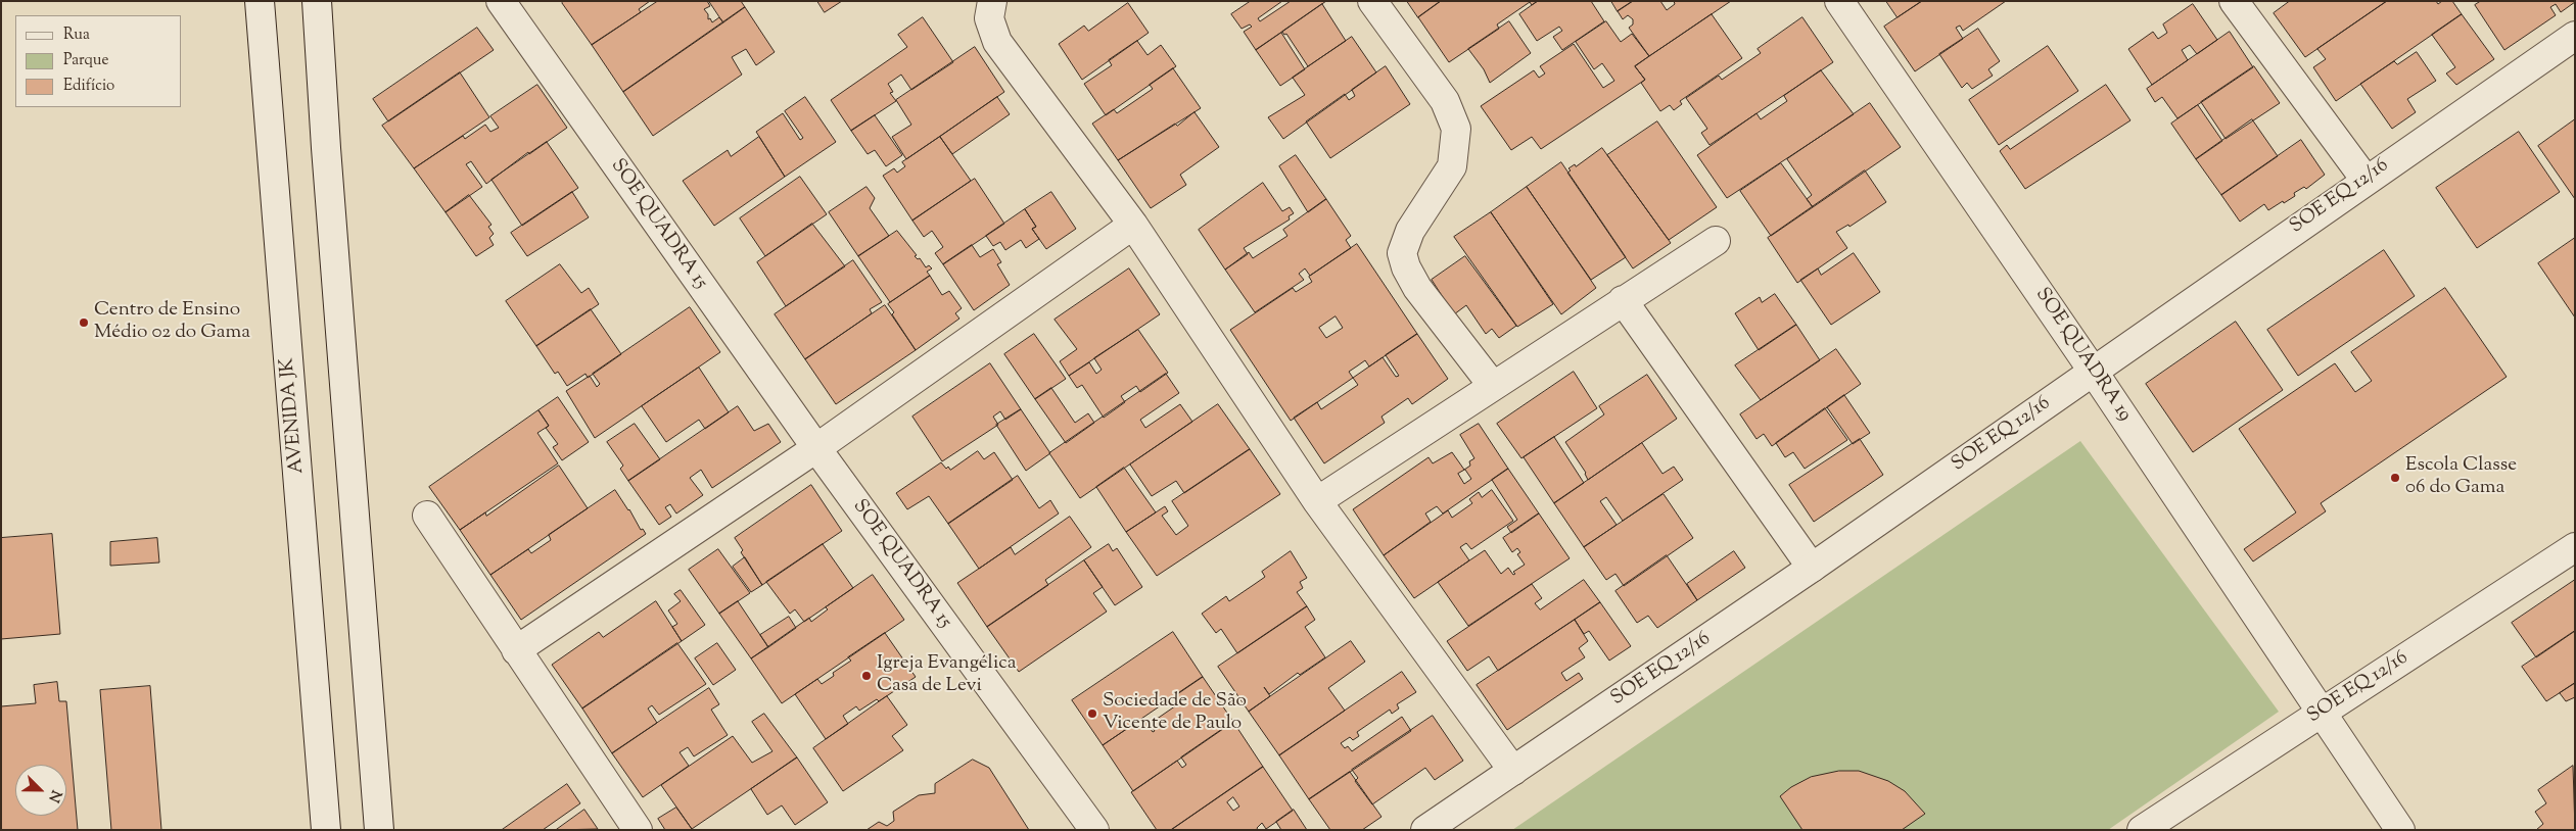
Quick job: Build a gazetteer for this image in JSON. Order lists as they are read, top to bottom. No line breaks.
{"streets":{"street":["SOE EQ 12/16","SOE QUADRA 15","SOE QUADRA 19","AVENIDA JK"]},"crossings":[["SOE EQ 12/16","SOE QUADRA 19"]],"places":["Centro de Ensino Médio 02 do Gama","Escola Classe 06 do Gama","Igreja Evangélica Casa de Levi","Sociedade de São Vicente de Paulo"],"legend":["Rua","Parque","Edifício"],"north":"bottom right"}
